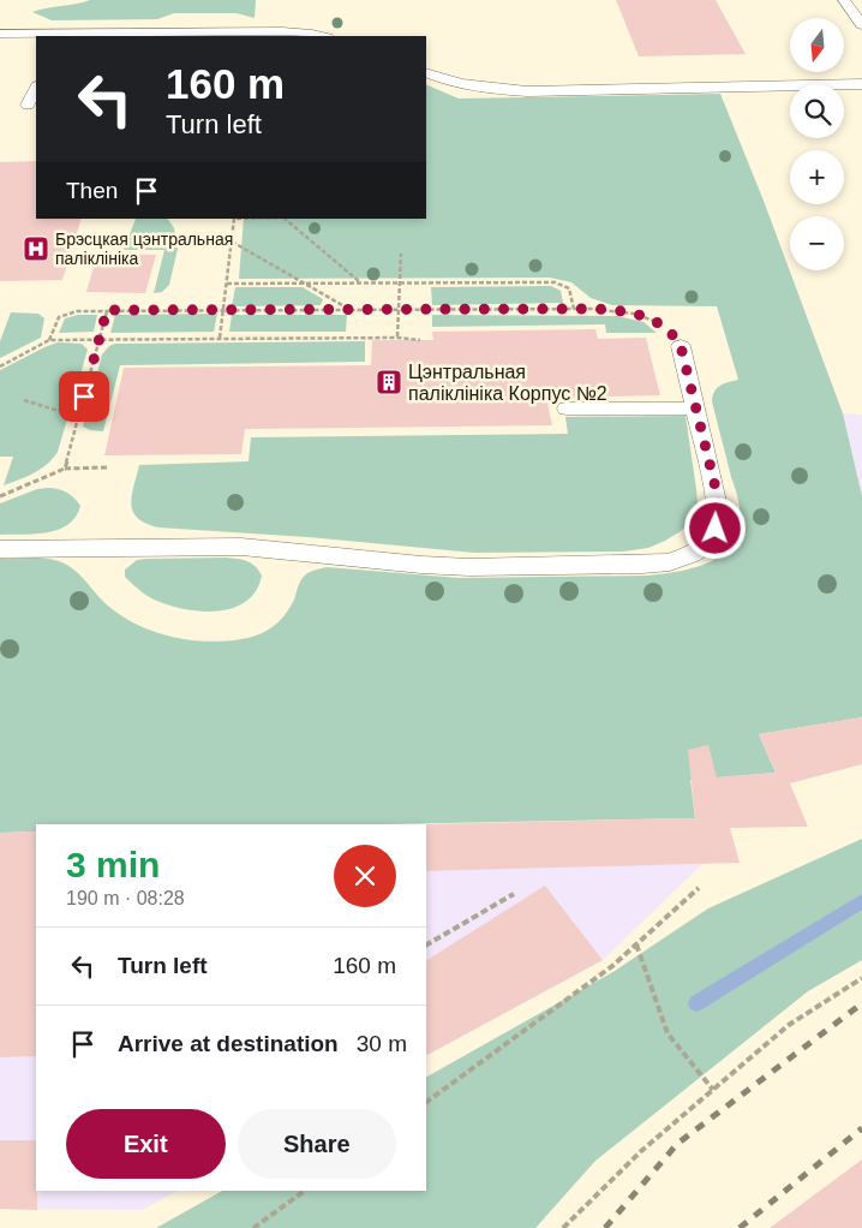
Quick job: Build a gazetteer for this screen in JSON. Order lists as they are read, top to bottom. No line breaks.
{"places":{"hospital":["Брэсцкая цэнтральная паліклініка"],"building":["Цэнтральная паліклініка Корпус №2"]},"north":"bottom","page":{"map_buttons":["+","−"],"turn":["160 m","Turn left"],"then":"Then","heading":["3 min","190 m · 08:28"],"list":[{"name":"Turn left","value":"160 m"},{"name":"Arrive at destination","value":"30 m"}],"buttons":["Exit","Share"]}}
